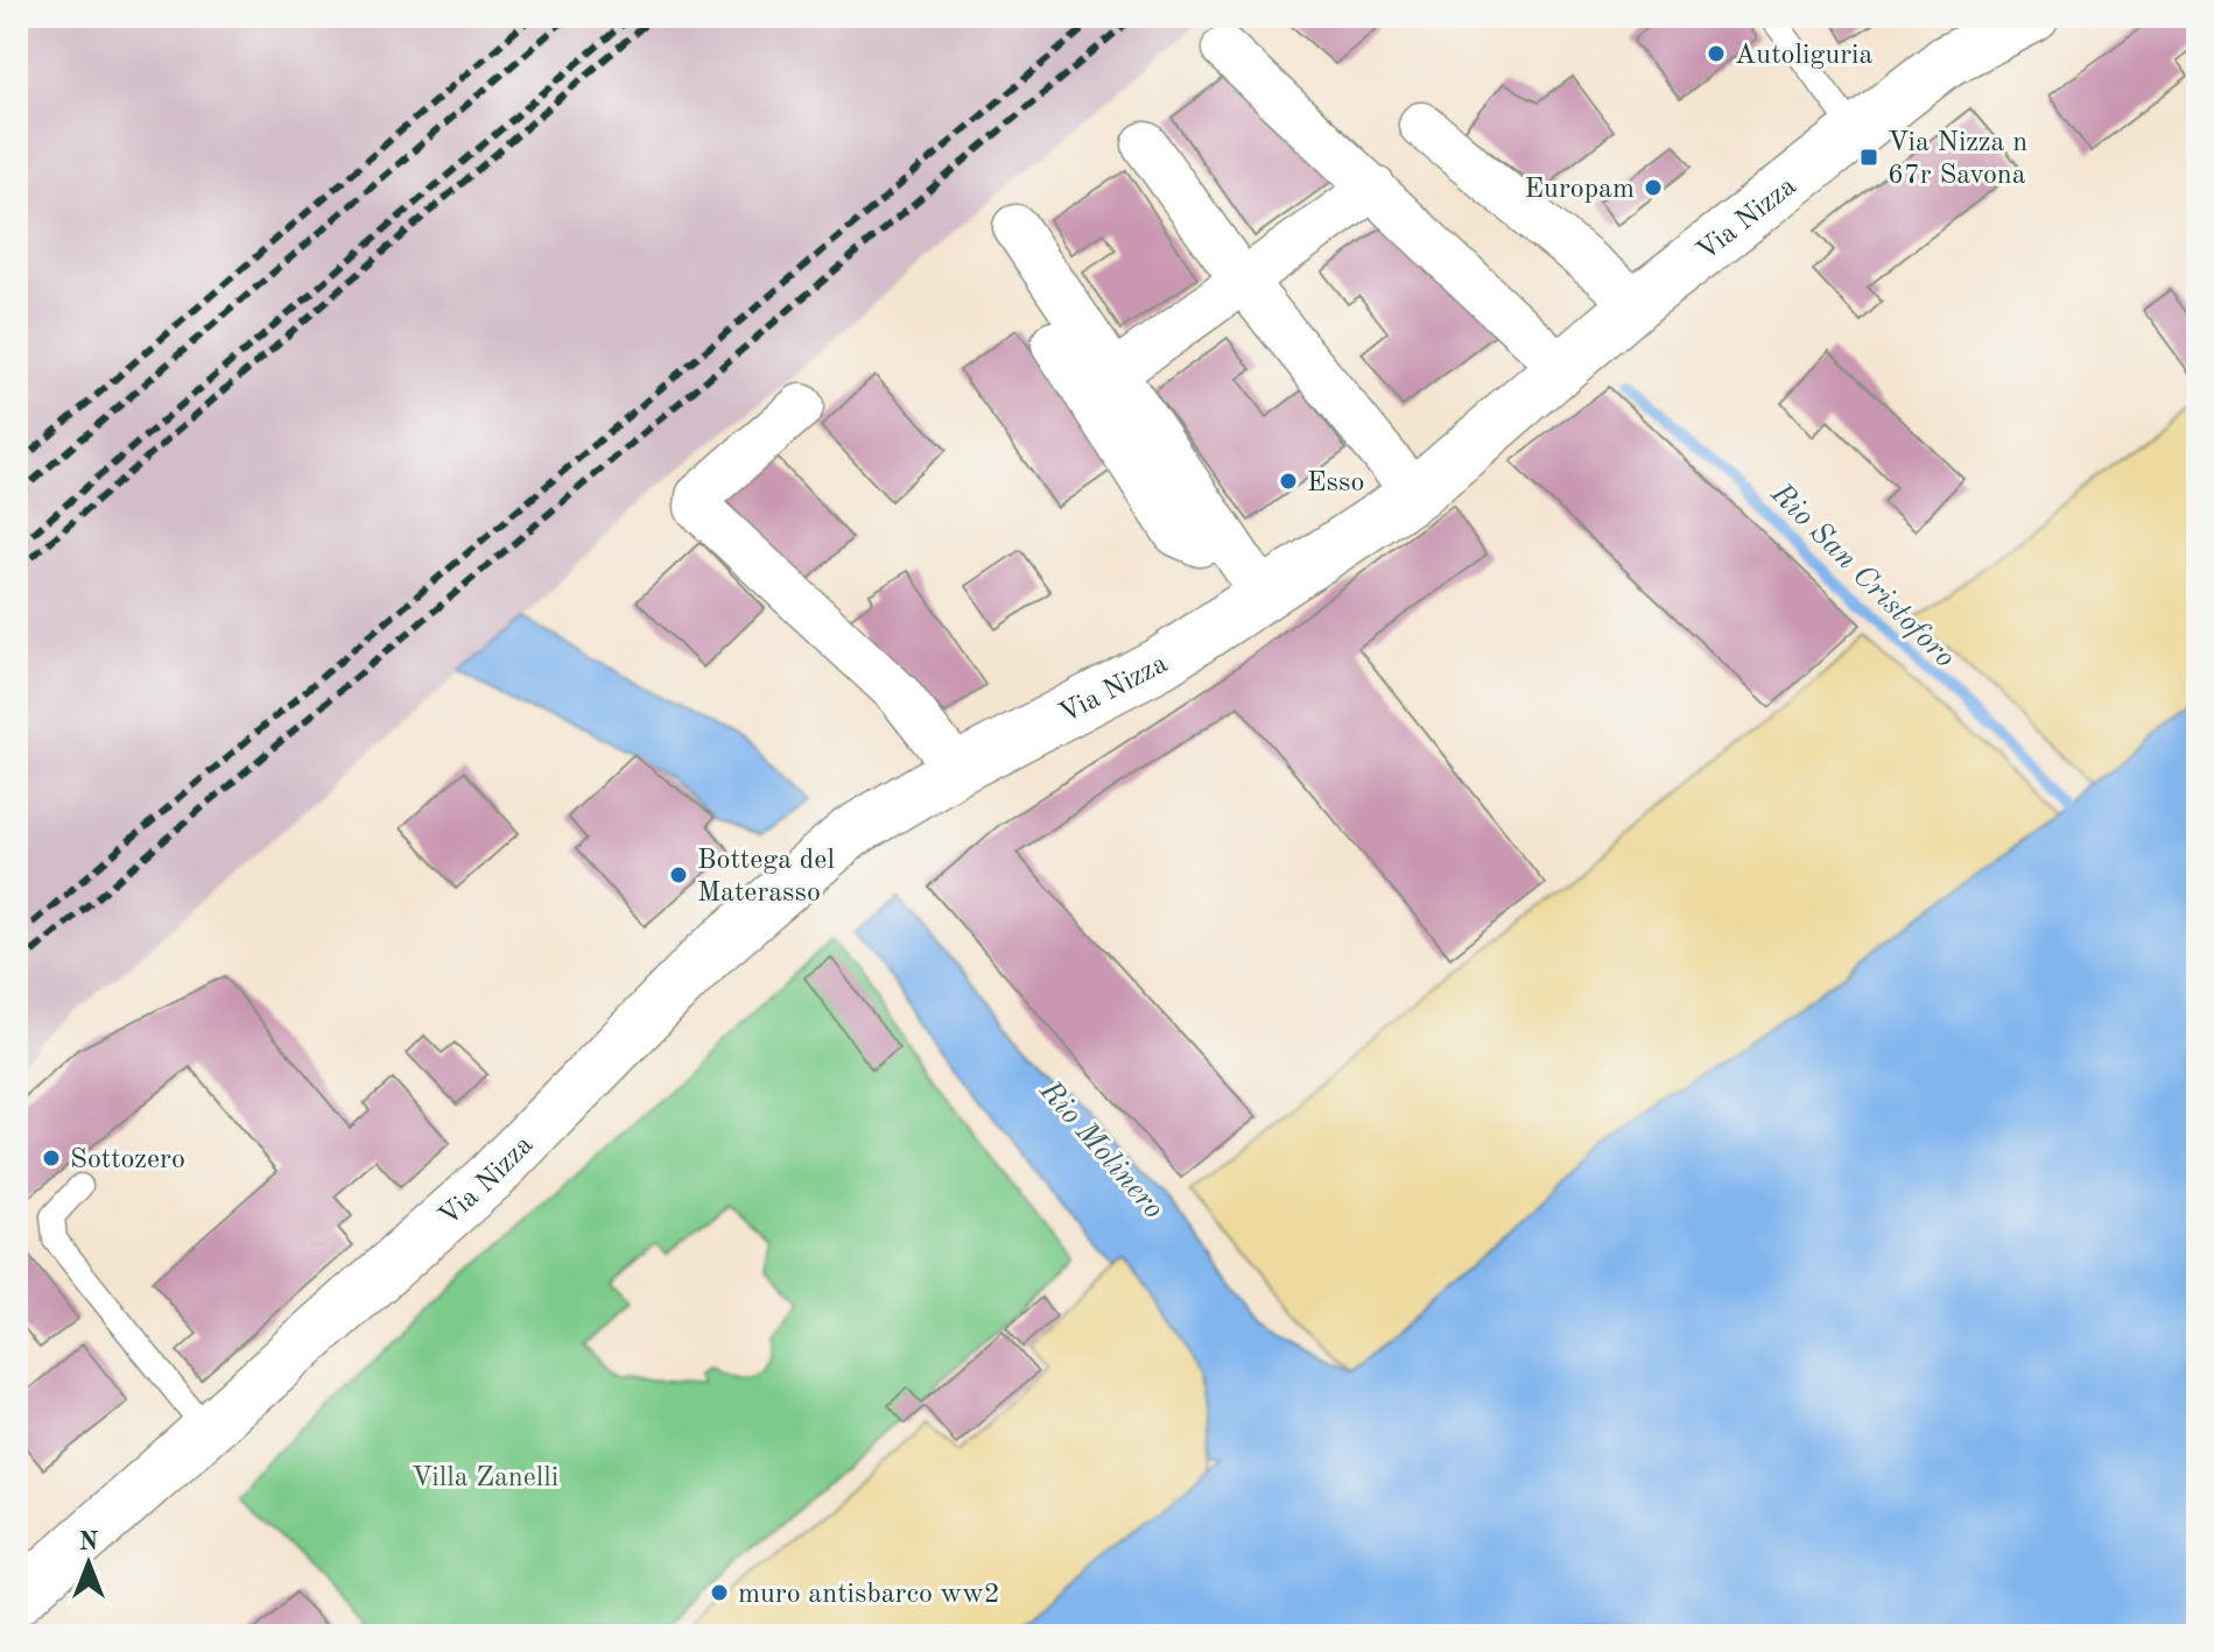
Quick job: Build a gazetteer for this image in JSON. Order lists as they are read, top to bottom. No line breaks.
{"streets":{"main road":["Via Nizza"]},"water":["Rio San Cristoforo","Rio Molinero"],"parks":["Villa Zanelli"],"places":{"other":["Autoliguria","Europam","Esso","Bottega del Materasso","Sottozero","muro antisbarco ww2"],"transit":["Via Nizza n 67r Savona"]},"north":"top"}
